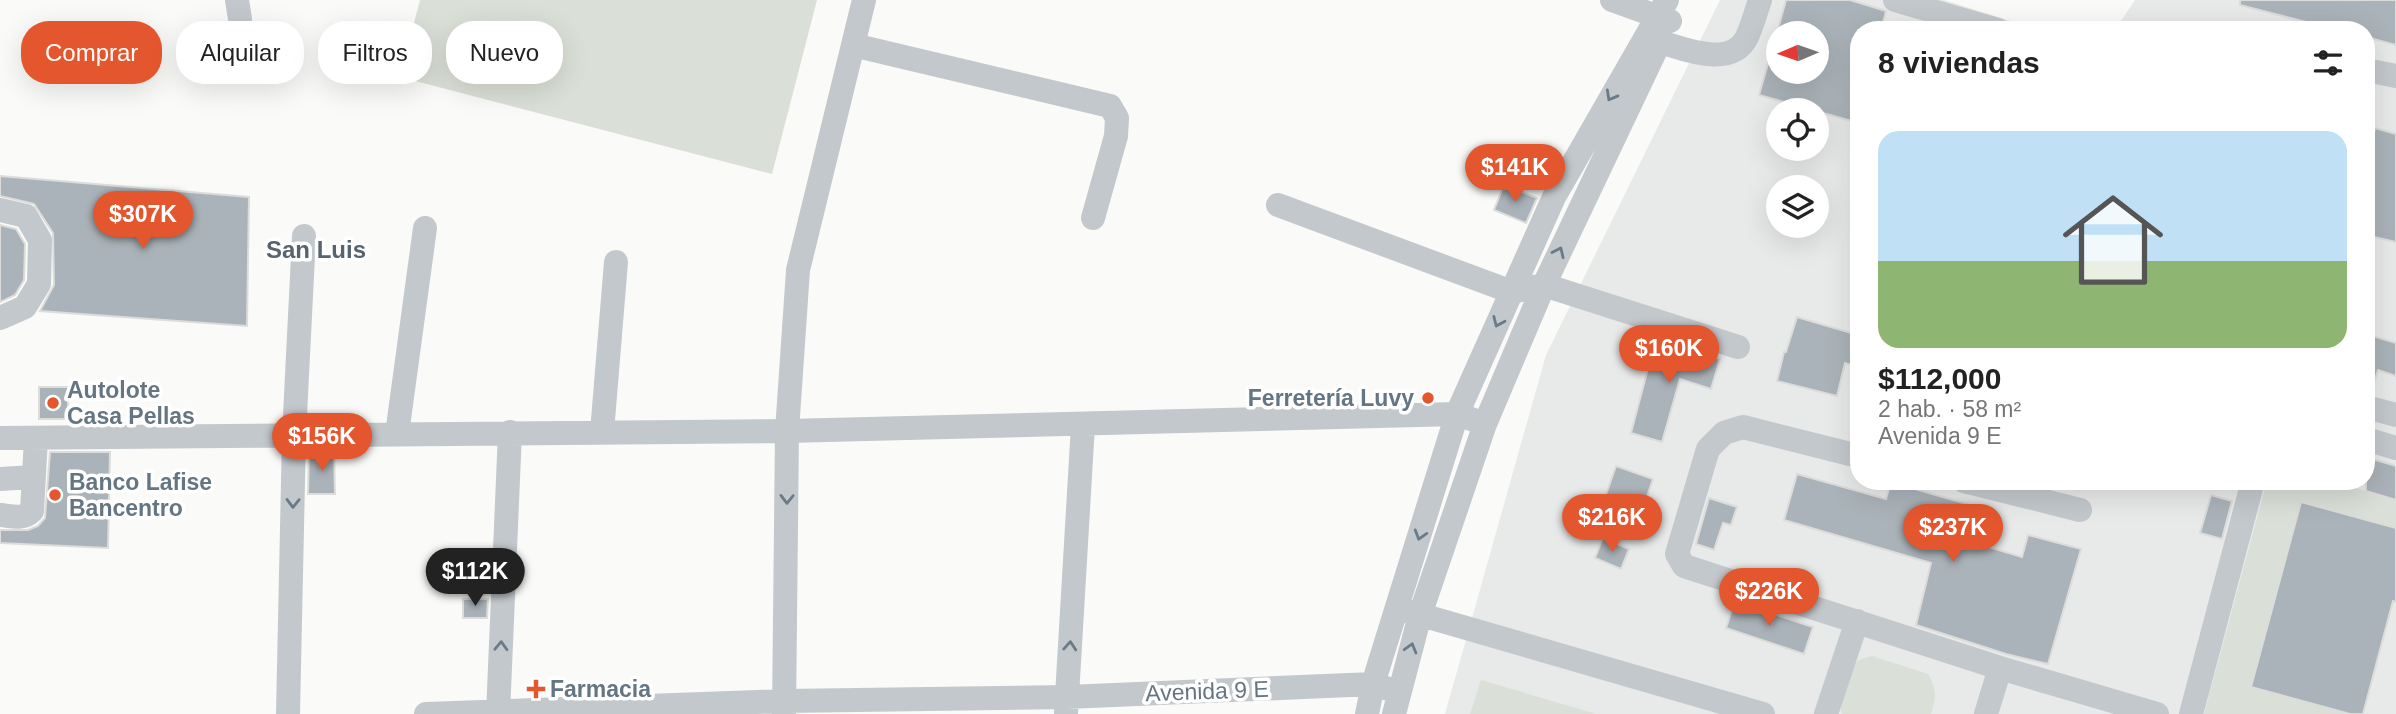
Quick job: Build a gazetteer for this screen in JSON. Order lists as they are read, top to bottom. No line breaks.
{"streets":{"street":["Avenida 9 E"]},"districts":["San Luis"],"places":{"other":["Ferretería Luvy","Autolote Casa Pellas","Banco Lafise Bancentro"],"health":["Farmacia"]},"north":"left","page":{"chip":["Comprar","Alquilar","Filtros","Nuevo"],"heading":"8 viviendas","list":[{"name":"$112,000","note":"2 hab. · 58 m² · Avenida 9 E"}],"price":["$141K","$307K","$160K","$156K","$216K","$237K","$112K","$226K"]}}
